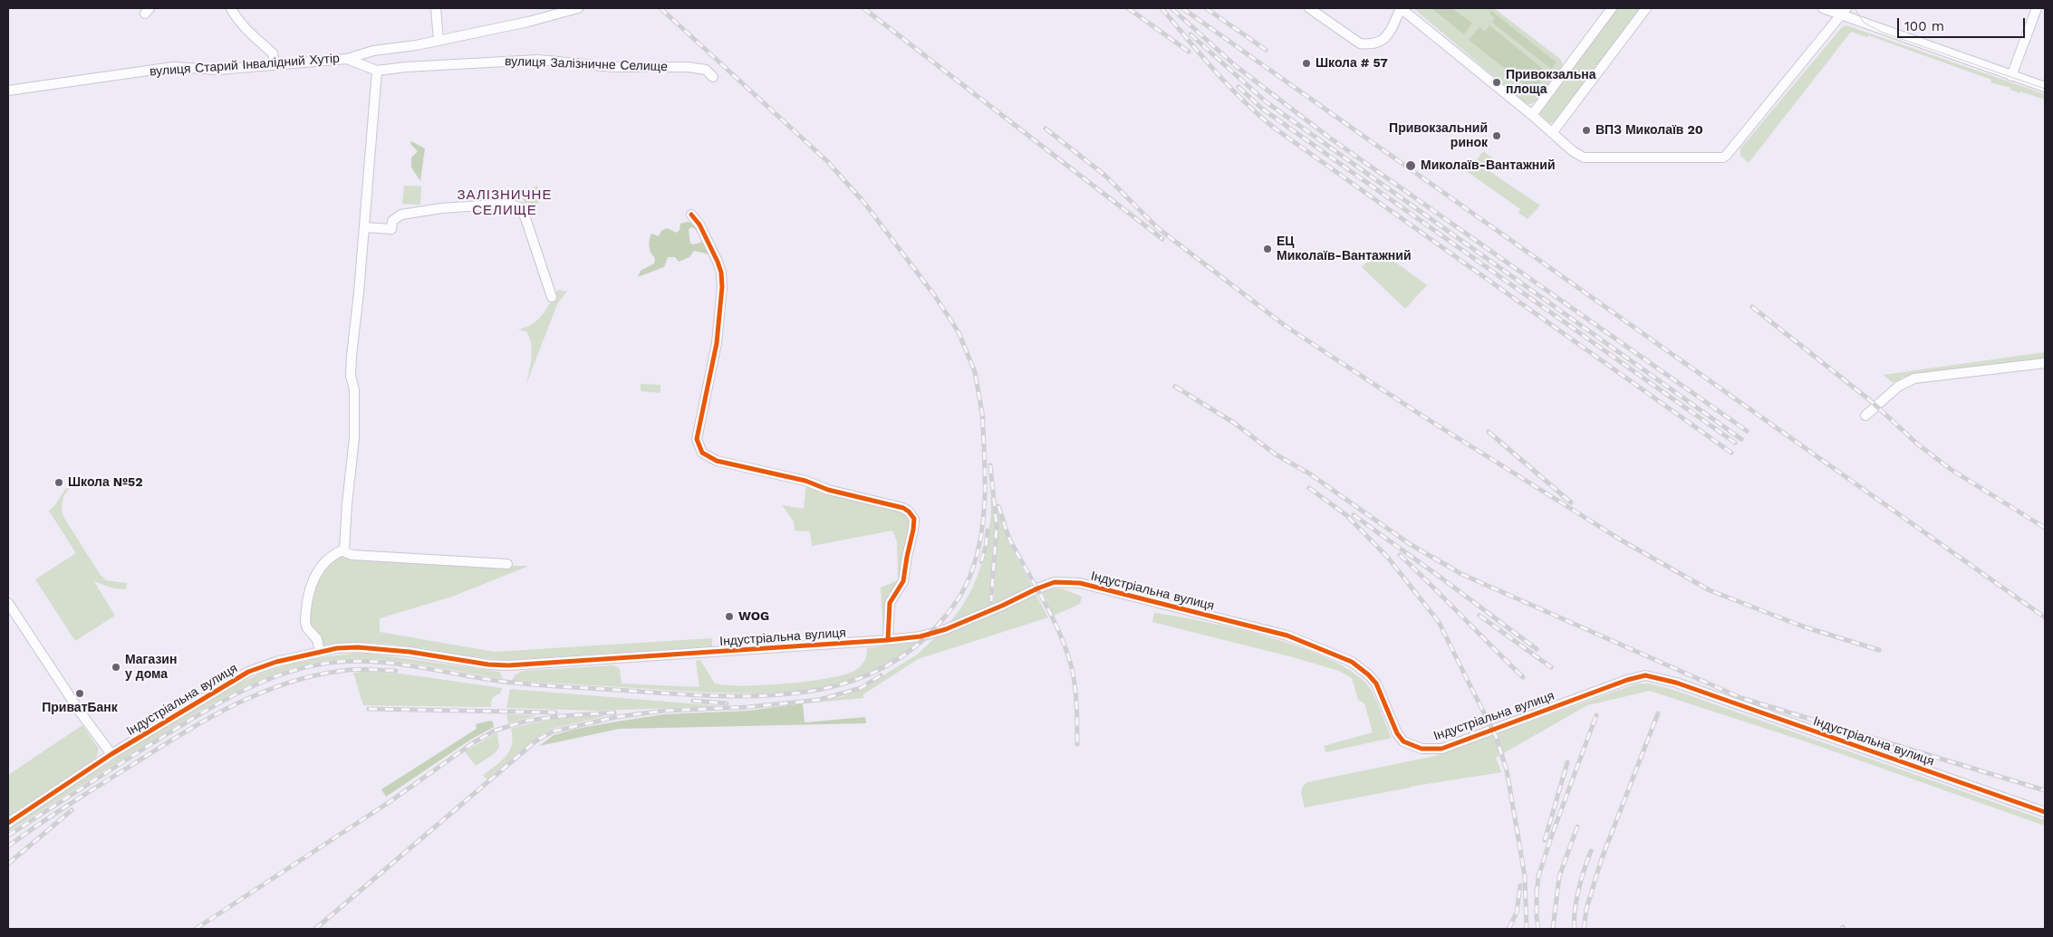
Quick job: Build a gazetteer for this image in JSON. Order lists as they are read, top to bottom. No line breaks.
{"streets":{"street":["вулиця Залізничне Селище","вулиця Старий Інвалідний Хутір","Індустріальна вулиця"]},"crossings":[["вулиця Залізничне Селище","вулиця Старий Інвалідний Хутір"]],"districts":["ЗАЛІЗНИЧНЕ СЕЛИЩЕ"],"places":["Школа # 57","Привокзальна площа","ВПЗ Миколаїв 20","Привокзальний ринок","Миколаїв-Вантажний","ЕЦ Миколаїв-Вантажний","Школа №52","WOG","Магазин у дома","ПриватБанк"],"scale_bar":"100 m"}
